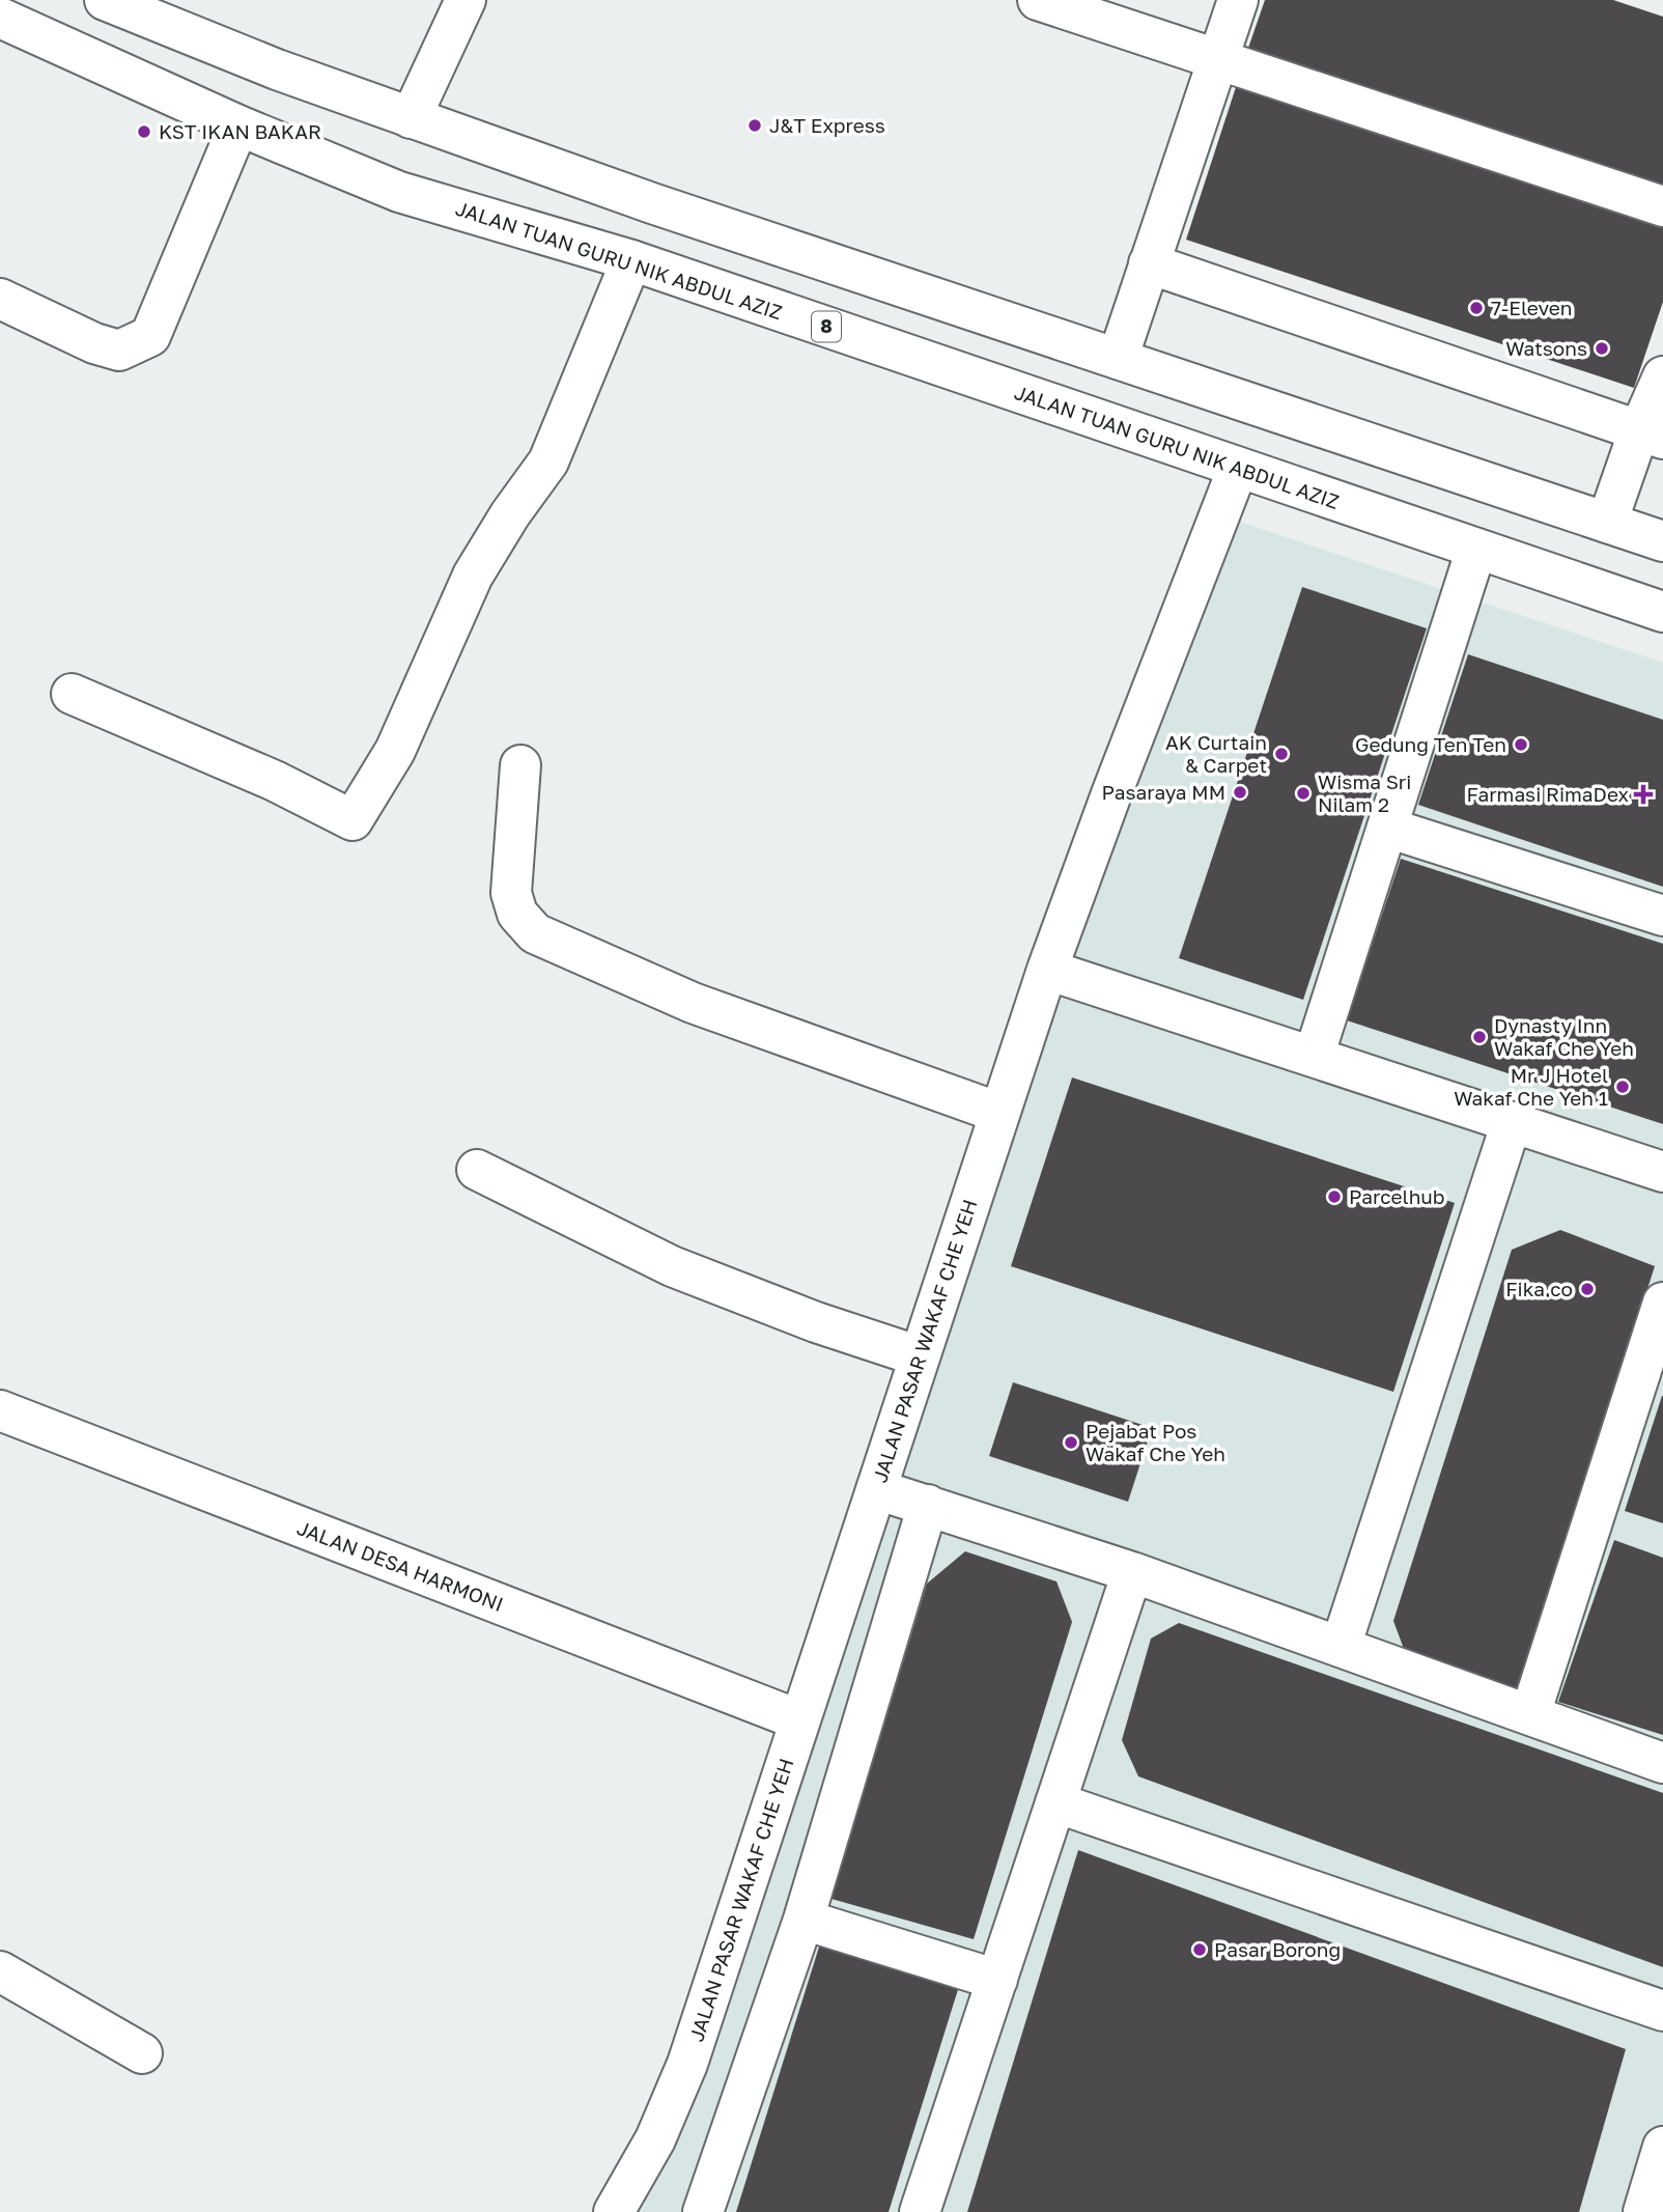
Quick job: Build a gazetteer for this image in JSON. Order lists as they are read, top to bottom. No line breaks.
{"streets":{"street":["JALAN TUAN GURU NIK ABDUL AZIZ","8","JALAN PASAR WAKAF CHE YEH","JALAN DESA HARMONI"]},"crossings":[["JALAN TUAN GURU NIK ABDUL AZIZ","JALAN PASAR WAKAF CHE YEH"],["JALAN PASAR WAKAF CHE YEH","JALAN DESA HARMONI"]],"places":{"other":["J&T Express","KST IKAN BAKAR","7-Eleven","Watsons","Gedung Ten Ten","AK Curtain & Carpet","Pasaraya MM","Wisma Sri Nilam 2","Dynasty Inn Wakaf Che Yeh","Mr J Hotel Wakaf Che Yeh 1","Parcelhub","Fika.co","Pejabat Pos Wakaf Che Yeh","Pasar Borong"],"health":["Farmasi RimaDex"]}}
